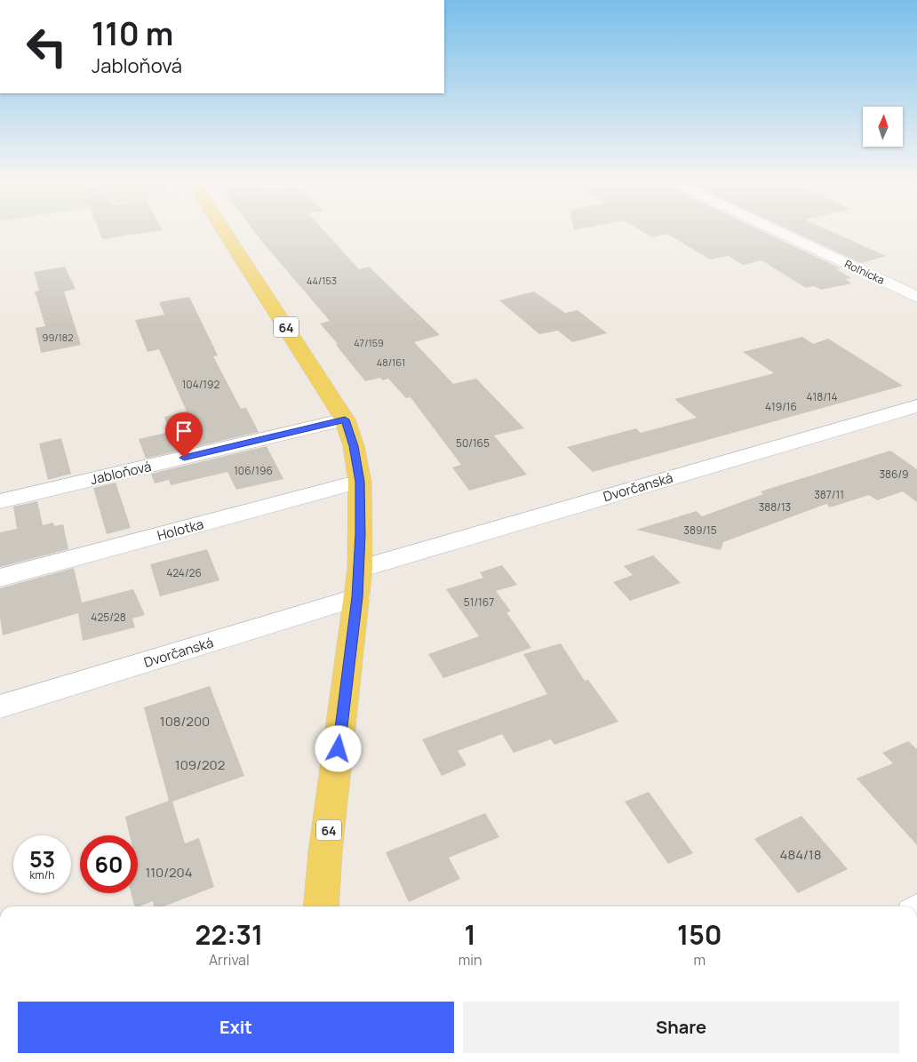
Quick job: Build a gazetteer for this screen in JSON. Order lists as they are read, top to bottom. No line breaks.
{"streets":{"main road":["64"],"street":["Roľnícka","Jabloňová","Dvorčanská","Holotka"]},"crossings":[["64","Jabloňová"],["64","Dvorčanská"],["64","Holotka"]],"house_numbers":["44/153","99/182","47/159","48/161","104/192","418/14","419/16","50/165","106/196","386/9","387/11","388/13","389/15","424/26","51/167","425/28","108/200","109/202","484/18","110/204"],"north":"top","page":{"turn":["110 m","Jabloňová"],"speed":"53 km/h","limit":"60","eta":["22:31","Arrival","1","min","150","m"],"buttons":["Exit","Share"]}}
